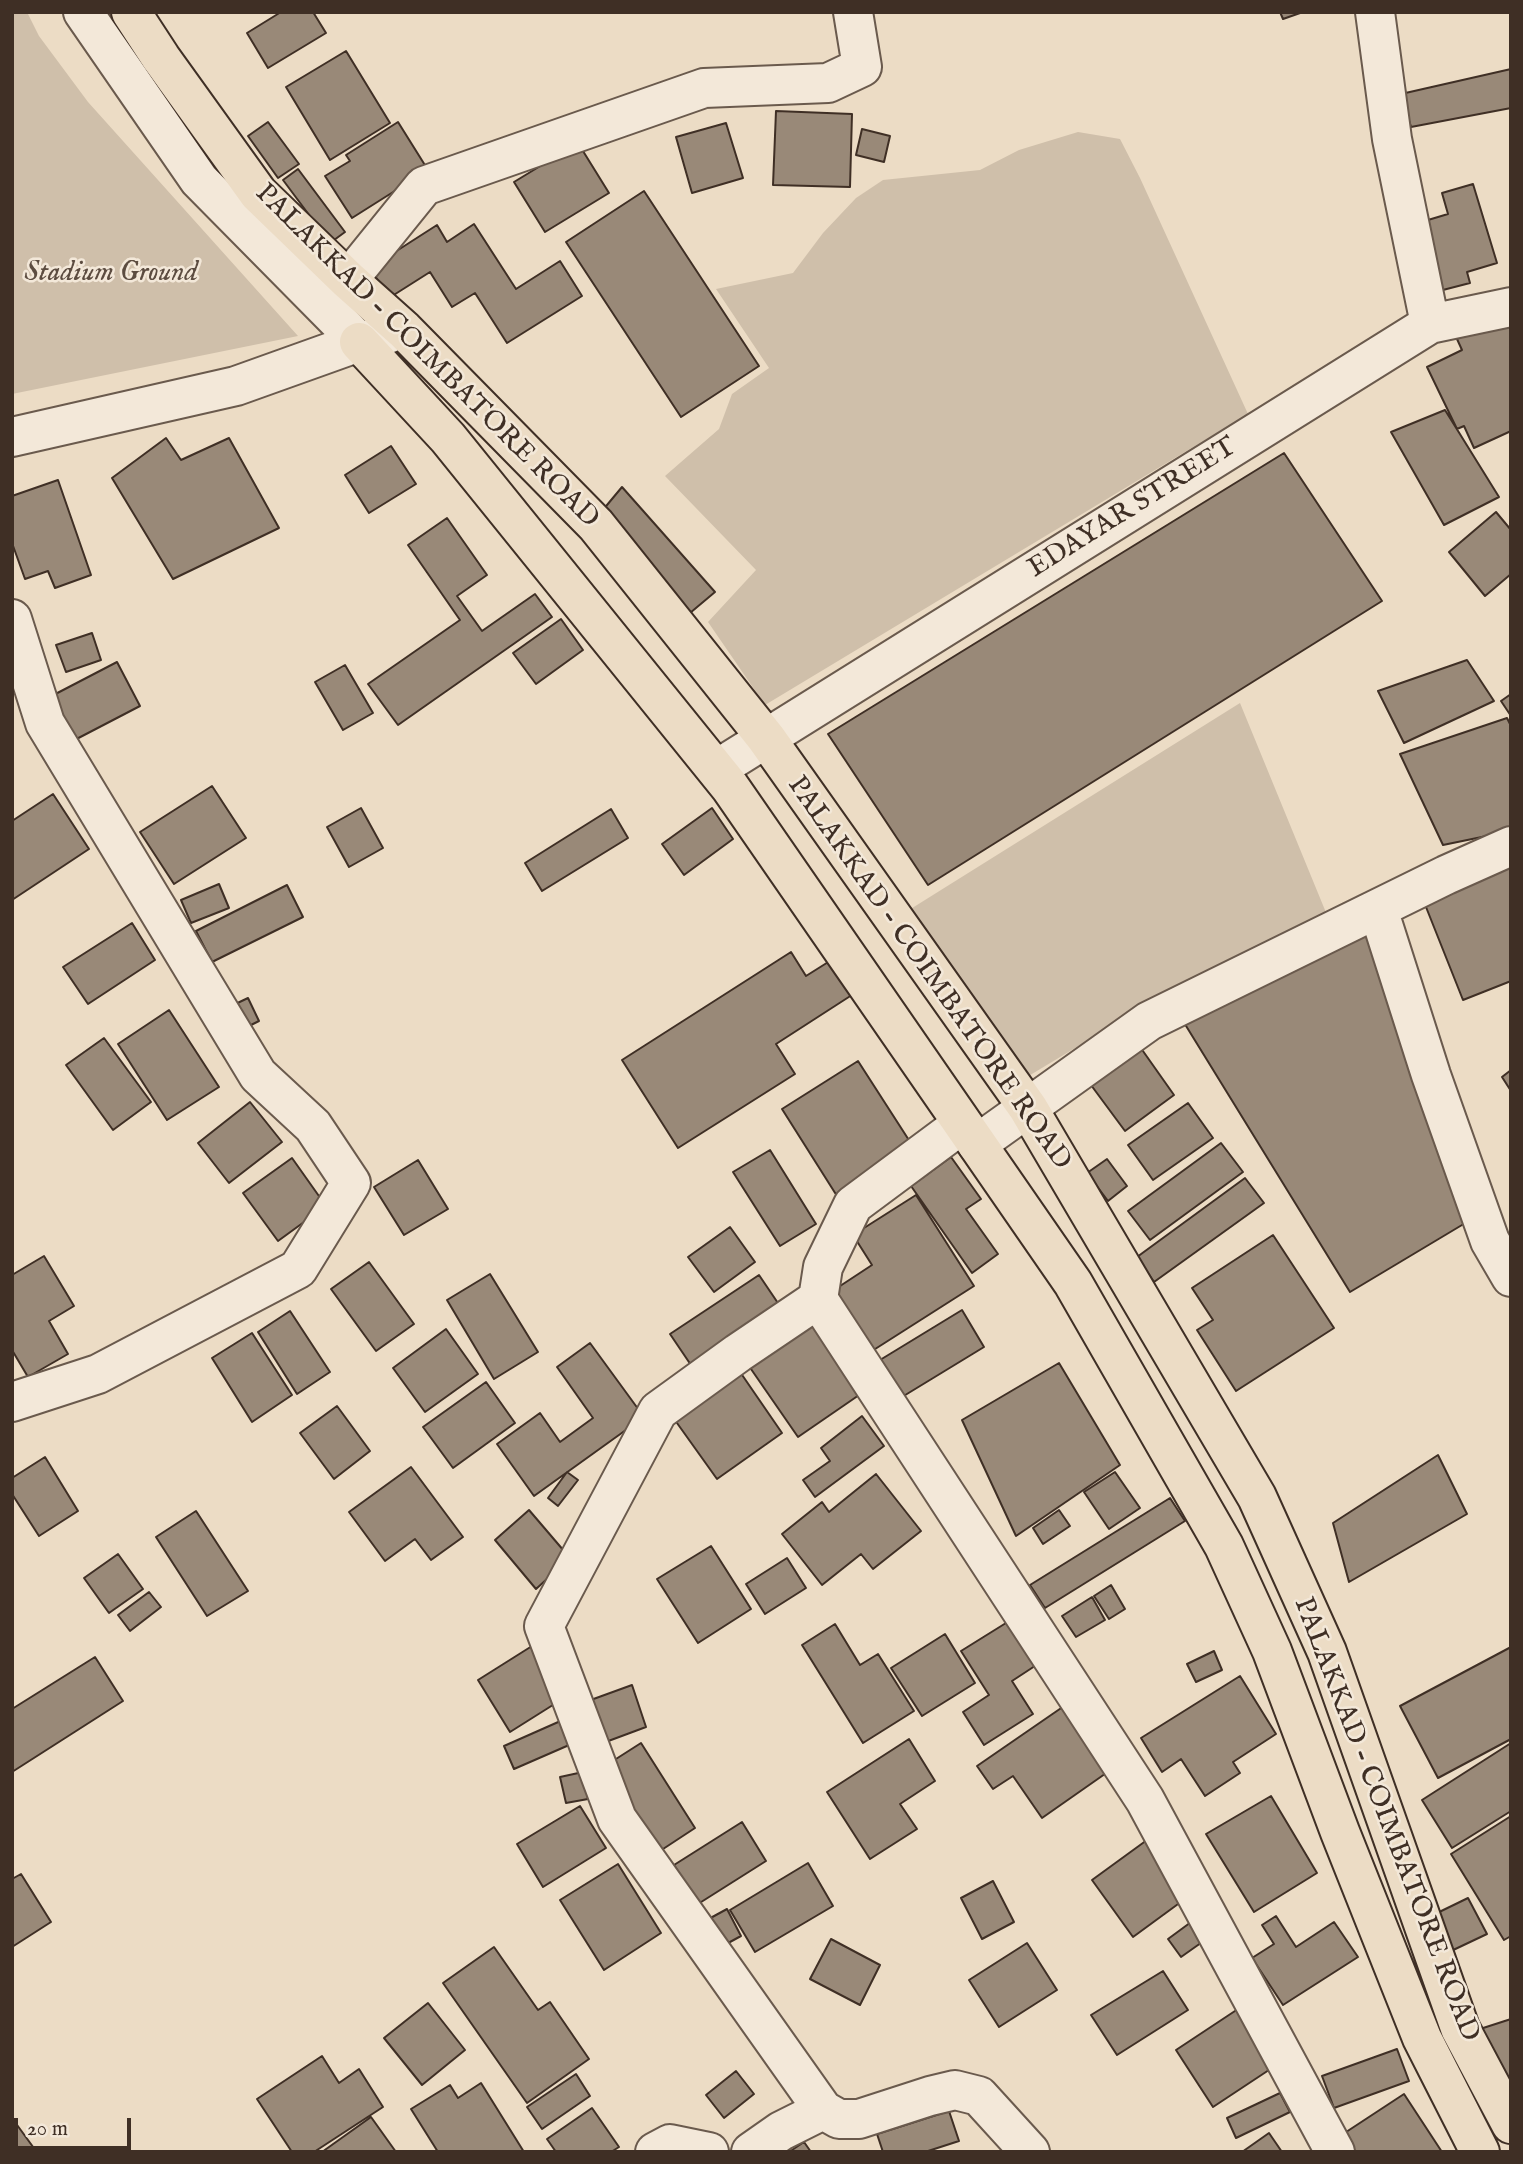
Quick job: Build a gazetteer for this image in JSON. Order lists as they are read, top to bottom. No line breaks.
{"streets":{"main road":["PALAKKAD - COIMBATORE ROAD"],"street":["EDAYAR STREET"]},"crossings":[["PALAKKAD - COIMBATORE ROAD","EDAYAR STREET"]],"parks":["Stadium Ground"],"scale_bar":"20 m"}
